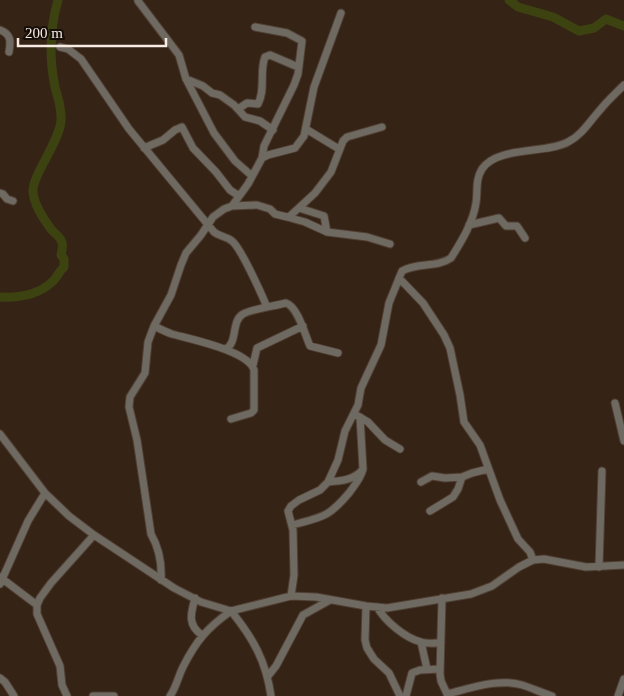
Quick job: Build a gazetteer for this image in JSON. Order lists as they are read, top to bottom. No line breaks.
{"scale_bar":"200 m"}
